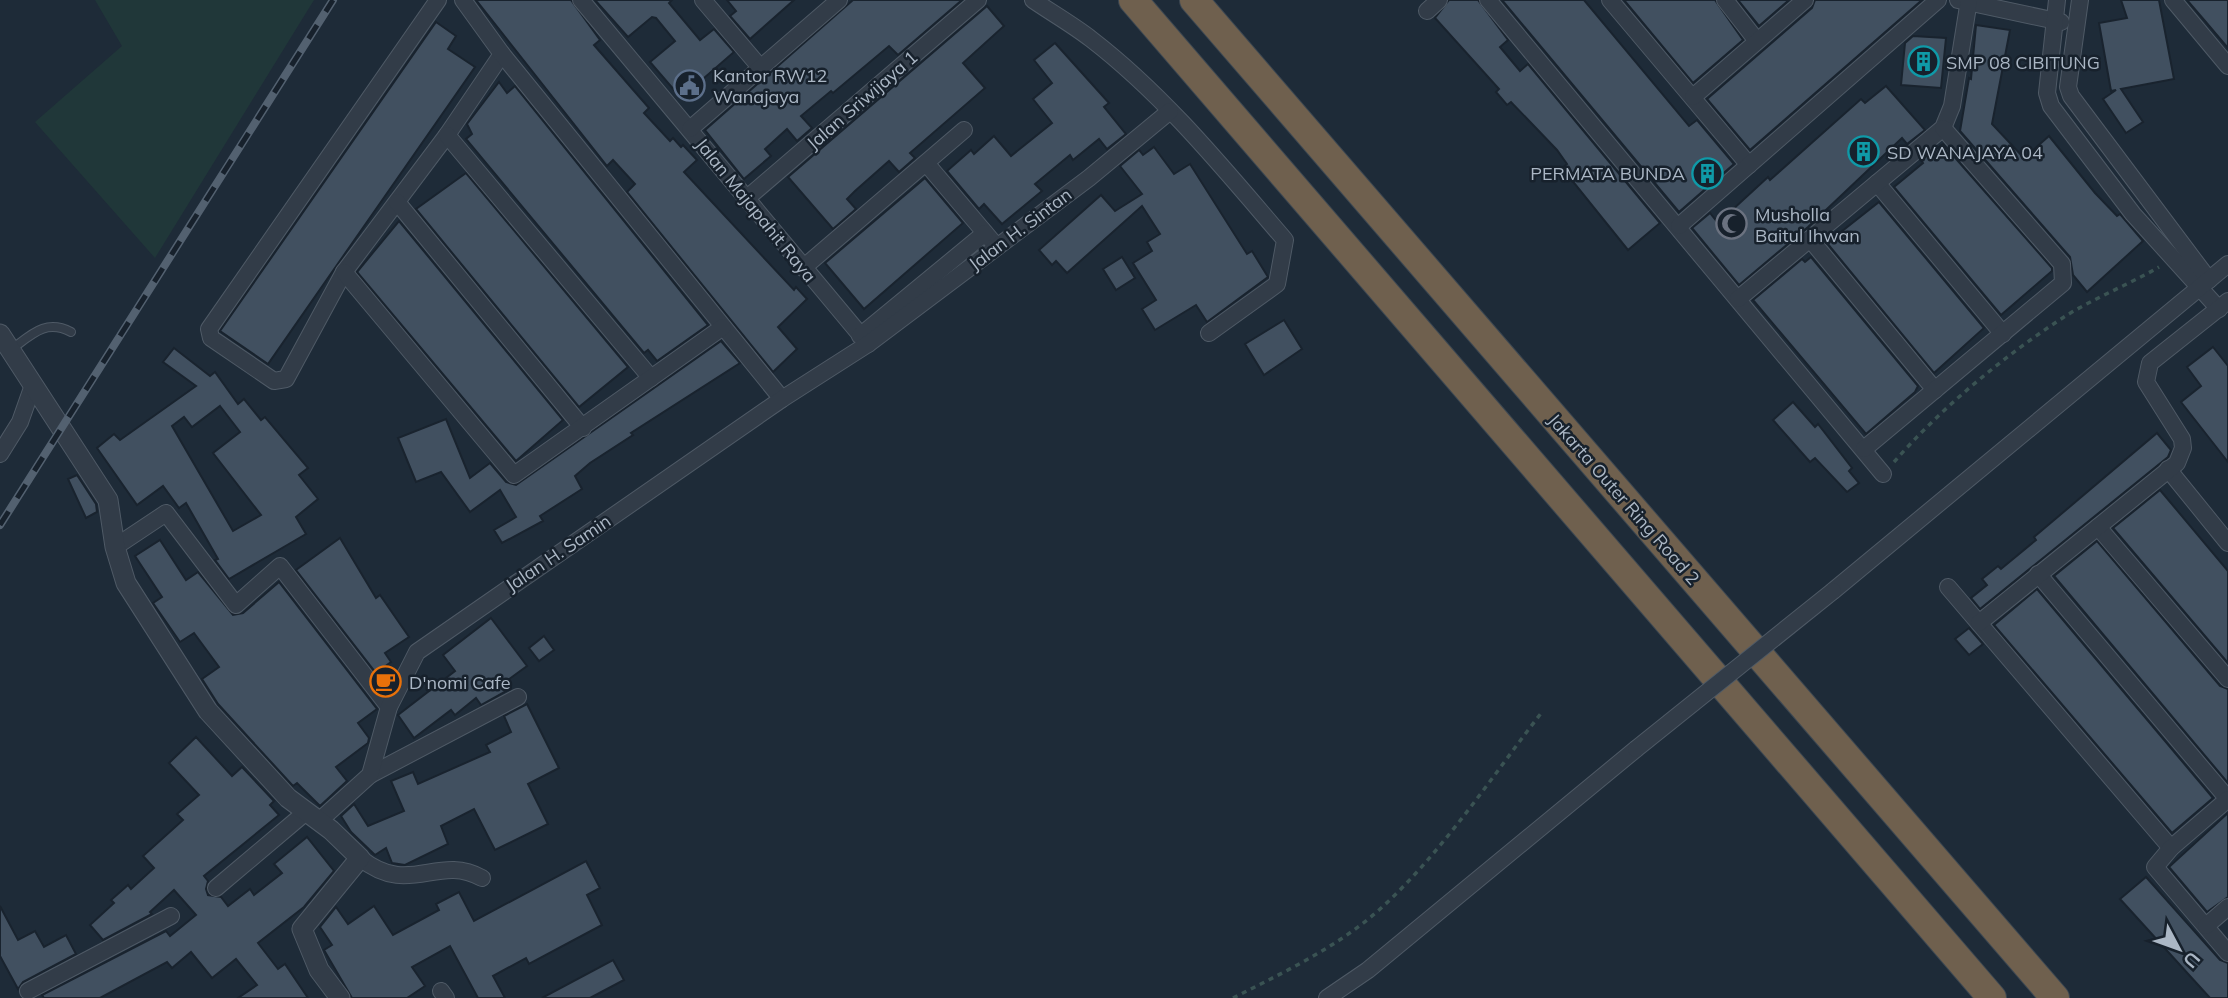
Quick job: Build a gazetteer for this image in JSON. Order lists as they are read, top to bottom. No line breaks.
{"streets":{"highway":["Jakarta Outer Ring Road 2"],"street":["Jalan Sriwijaya 1","Jalan Majapahit Raya","Jalan H. Sintan","Jalan H. Samin"]},"crossings":[["Jalan Sriwijaya 1","Jalan Majapahit Raya"],["Jalan Majapahit Raya","Jalan H. Sintan"],["Jalan Majapahit Raya","Jalan H. Samin"],["Jalan H. Sintan","Jalan H. Samin"]],"places":{"building":["SMP 08 CIBITUNG","SD WANAJAYA 04","PERMATA BUNDA"],"public building":["Kantor RW12 Wanajaya"],"mosque":["Musholla Baitul Ihwan"],"cafe":["D'nomi Cafe"]},"north":"bottom right"}
